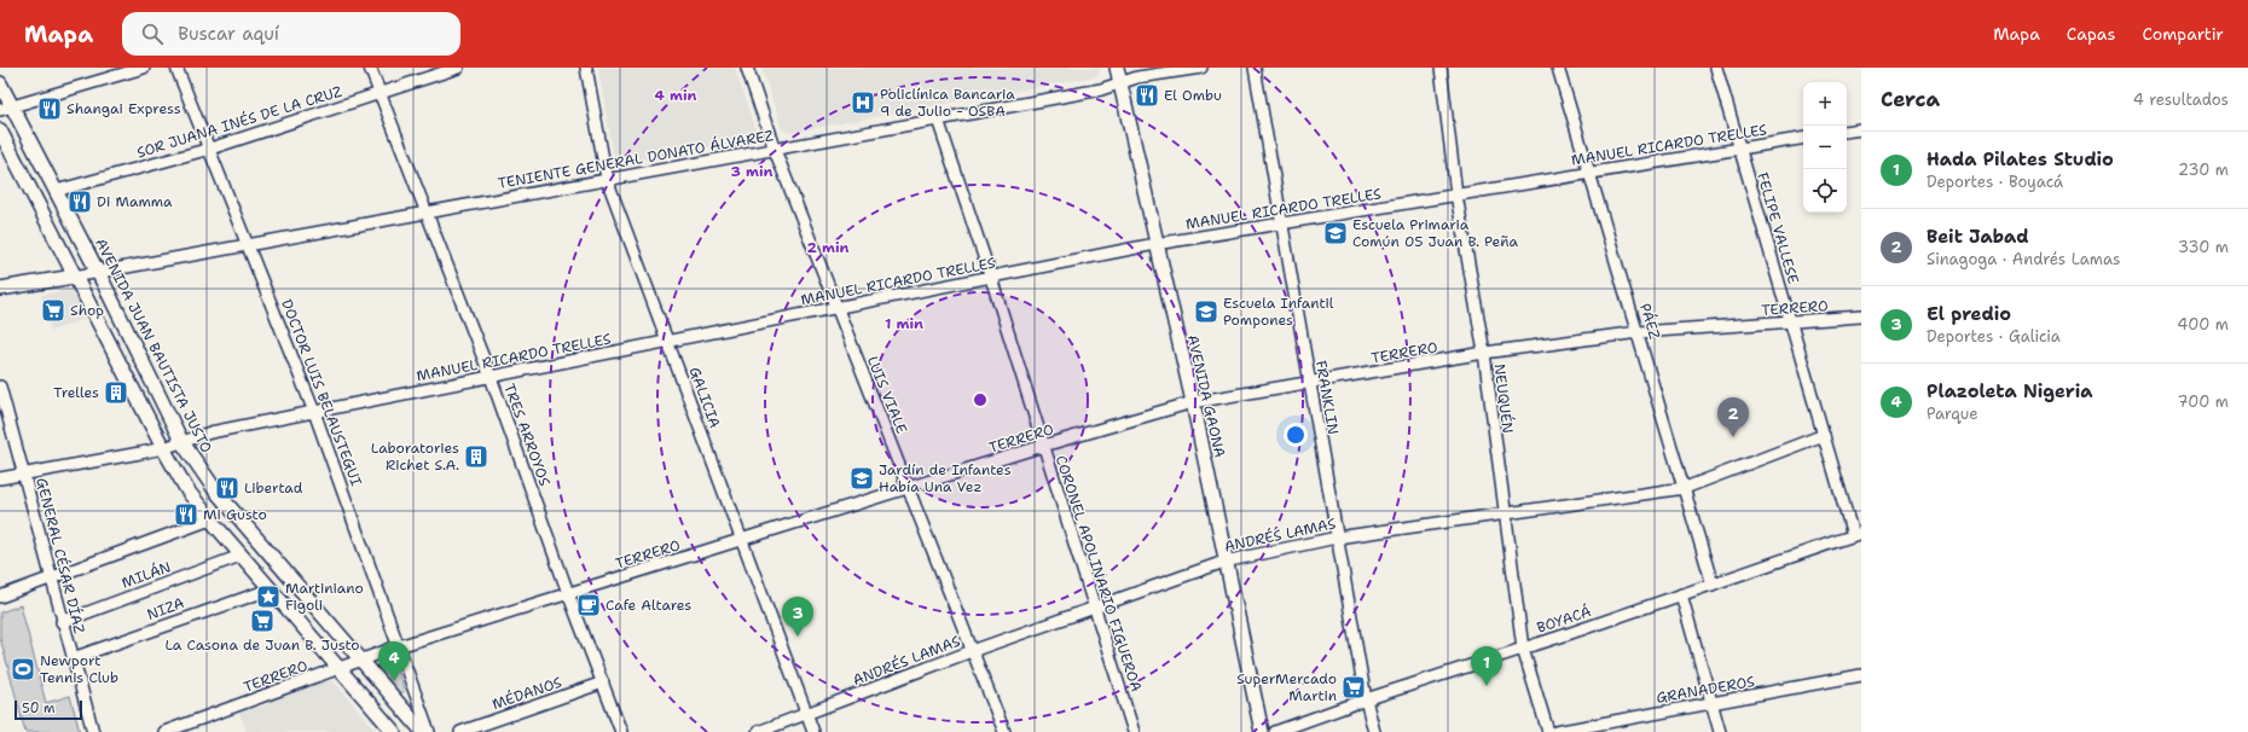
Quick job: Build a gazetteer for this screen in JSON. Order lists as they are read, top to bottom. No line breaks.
{"streets":{"main road":["AVENIDA JUAN BAUTISTA JUSTO","AVENIDA GAONA"],"street":["SOR JUANA INÉS DE LA CRUZ","MANUEL RICARDO TRELLES","TENIENTE GENERAL DONATO ÁLVAREZ","FELIPE VALLESE","TERRERO","PÁEZ","DOCTOR LUIS BELAUSTEGUI","LUIS VIALE","GALICIA","FRANKLIN","NEUQUÉN","TRES ARROYOS","ANDRÉS LAMAS","GENERAL CÉSAR DÍAZ","CORONEL APOLINARIO FIGUEROA","MILÁN","NIZA","BOYACÁ","GRANADEROS","MÉDANOS"]},"crossings":[["SOR JUANA INÉS DE LA CRUZ","AVENIDA JUAN BAUTISTA JUSTO"],["SOR JUANA INÉS DE LA CRUZ","DOCTOR LUIS BELAUSTEGUI"],["SOR JUANA INÉS DE LA CRUZ","TRES ARROYOS"],["MANUEL RICARDO TRELLES","FELIPE VALLESE"],["MANUEL RICARDO TRELLES","PÁEZ"],["MANUEL RICARDO TRELLES","AVENIDA JUAN BAUTISTA JUSTO"],["MANUEL RICARDO TRELLES","DOCTOR LUIS BELAUSTEGUI"],["MANUEL RICARDO TRELLES","LUIS VIALE"],["MANUEL RICARDO TRELLES","AVENIDA GAONA"],["MANUEL RICARDO TRELLES","GALICIA"],["MANUEL RICARDO TRELLES","FRANKLIN"],["MANUEL RICARDO TRELLES","NEUQUÉN"],["MANUEL RICARDO TRELLES","TRES ARROYOS"],["MANUEL RICARDO TRELLES","GENERAL CÉSAR DÍAZ"],["MANUEL RICARDO TRELLES","CORONEL APOLINARIO FIGUEROA"],["TENIENTE GENERAL DONATO ÁLVAREZ","AVENIDA JUAN BAUTISTA JUSTO"],["TENIENTE GENERAL DONATO ÁLVAREZ","DOCTOR LUIS BELAUSTEGUI"],["TENIENTE GENERAL DONATO ÁLVAREZ","LUIS VIALE"],["TENIENTE GENERAL DONATO ÁLVAREZ","AVENIDA GAONA"],["TENIENTE GENERAL DONATO ÁLVAREZ","GALICIA"],["TENIENTE GENERAL DONATO ÁLVAREZ","TRES ARROYOS"],["TENIENTE GENERAL DONATO ÁLVAREZ","CORONEL APOLINARIO FIGUEROA"],["FELIPE VALLESE","TERRERO"],["FELIPE VALLESE","ANDRÉS LAMAS"],["FELIPE VALLESE","BOYACÁ"],["TERRERO","PÁEZ"],["TERRERO","AVENIDA JUAN BAUTISTA JUSTO"],["TERRERO","DOCTOR LUIS BELAUSTEGUI"],["TERRERO","LUIS VIALE"],["TERRERO","AVENIDA GAONA"],["TERRERO","GALICIA"],["TERRERO","FRANKLIN"],["TERRERO","NEUQUÉN"],["TERRERO","TRES ARROYOS"],["TERRERO","CORONEL APOLINARIO FIGUEROA"],["PÁEZ","ANDRÉS LAMAS"],["PÁEZ","BOYACÁ"],["LUIS VIALE","ANDRÉS LAMAS"],["AVENIDA GAONA","ANDRÉS LAMAS"],["GALICIA","ANDRÉS LAMAS"],["FRANKLIN","ANDRÉS LAMAS"],["FRANKLIN","BOYACÁ"],["NEUQUÉN","ANDRÉS LAMAS"],["NEUQUÉN","BOYACÁ"],["TRES ARROYOS","MÉDANOS"],["ANDRÉS LAMAS","CORONEL APOLINARIO FIGUEROA"],["GENERAL CÉSAR DÍAZ","MILÁN"],["GENERAL CÉSAR DÍAZ","NIZA"]],"places":{"restaurant":["El Ombu","Shangai Express","Di Mamma","Libertad","Mi Gusto"],"hospital":["Policlínica Bancaria 9 de Julio - OSBA"],"school or university":["Escuela Primaria Común 05 Juan B. Peña","Escuela Infantil Pompones","Jardín de Infantes Había Una Vez"],"supermarket":["Shop","La Casona de Juan B. Justo","SuperMercado Martin"],"building":["Trelles","Laboratories Richet S.A."],"place":["Martiniano Figoli"],"cafe":["Cafe Altares"],"sports":["Newport Tennis Club"]},"scale_bar":"50 m","page":{"header":"Mapa","search":"Buscar aquí","nav":["Mapa","Capas","Compartir"],"heading":["Cerca","4 resultados"],"map_buttons":["+","−"],"list":[{"mark":"1","name":"Hada Pilates Studio","note":"Deportes · Boyacá","value":"230 m"},{"mark":"2","name":"Beit Jabad","note":"Sinagoga · Andrés Lamas","value":"330 m"},{"mark":"3","name":"El predio","note":"Deportes · Galicia","value":"400 m"},{"mark":"4","name":"Plazoleta Nigeria","note":"Parque","value":"700 m"}],"pins":["2","3","4","1"],"scale":"50 m"},"rings":["4 min","3 min","2 min","1 min"]}
